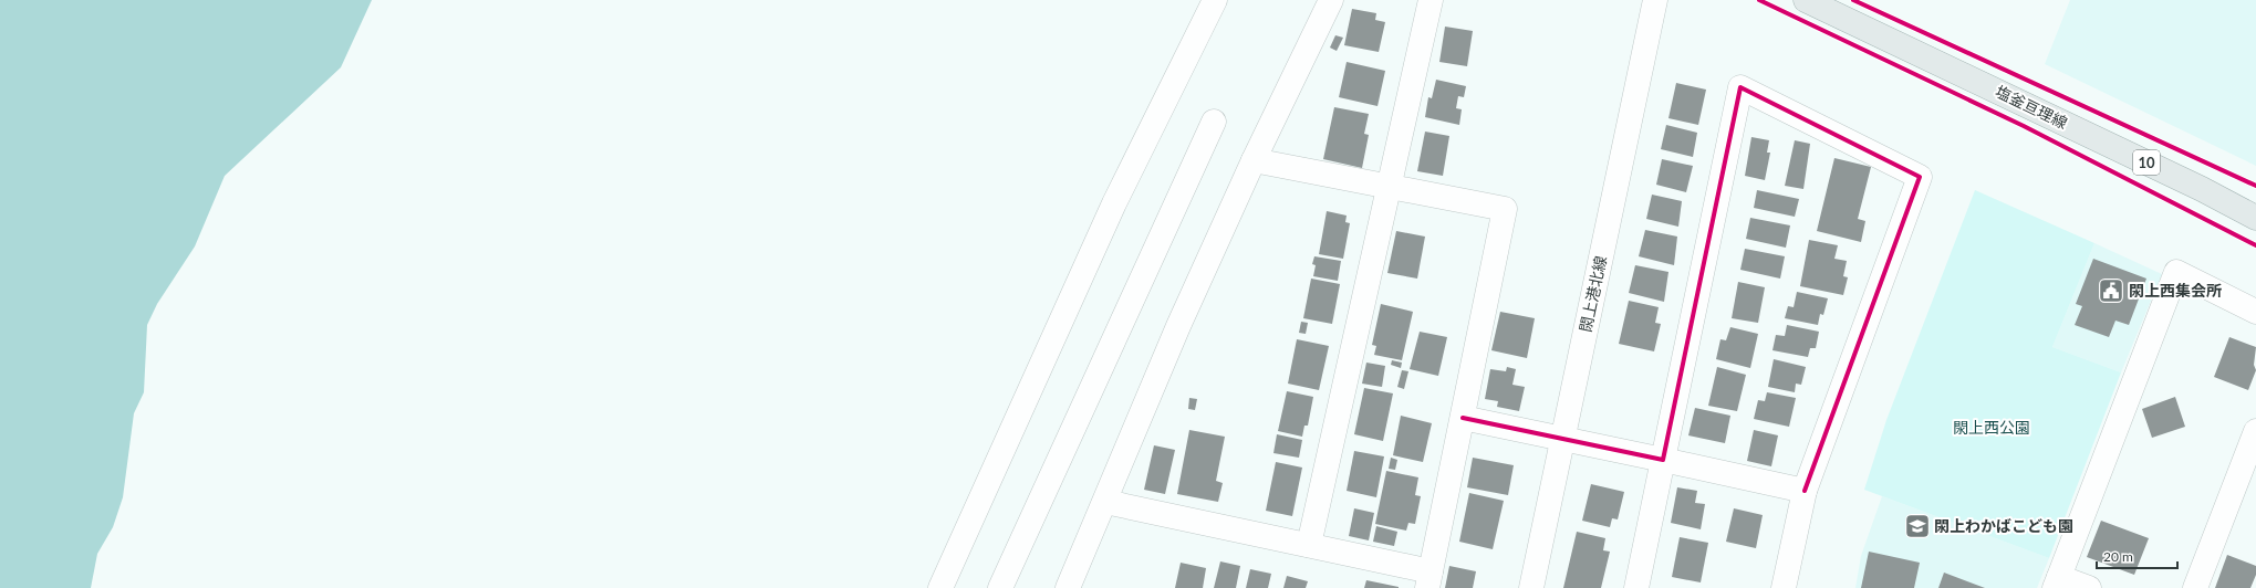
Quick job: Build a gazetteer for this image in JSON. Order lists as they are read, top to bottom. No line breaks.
{"streets":{"main road":["塩釜亘理線","10"],"street":["閖上港北線"]},"parks":["閖上西公園"],"places":{"public building":["閖上西集会所"],"school or university":["閖上わかばこども園"]},"scale_bar":"20 m"}
